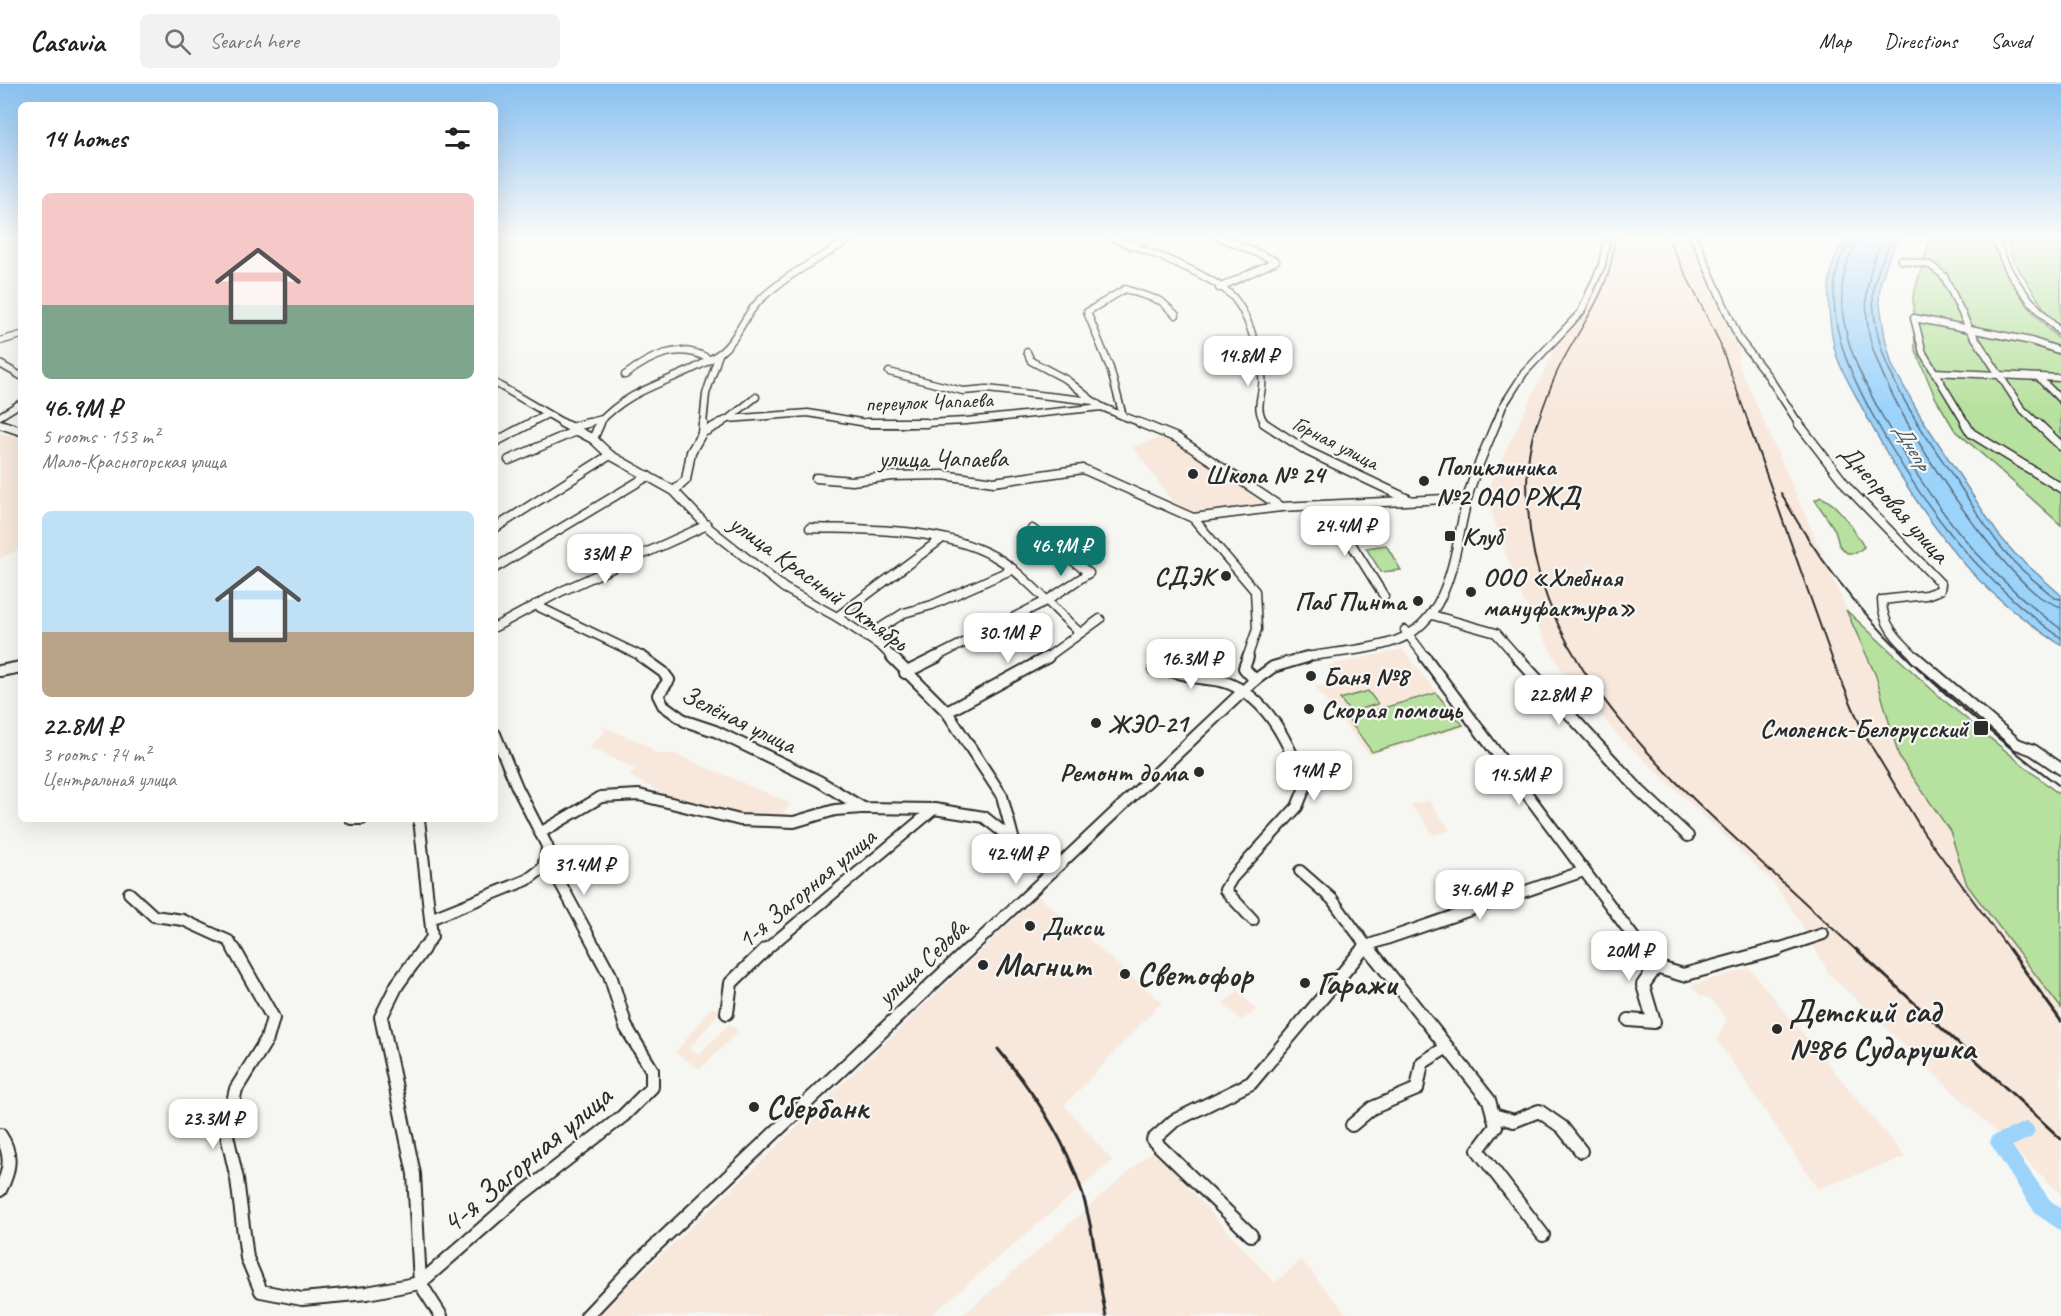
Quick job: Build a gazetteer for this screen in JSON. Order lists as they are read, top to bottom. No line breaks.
{"streets":{"street":["переулок Чапаева","Горная улица","улица Чапаева","Днепровая улица","улица Красный Октябрь","Зелёная улица","1-я Загорная улица","улица Седова","4-я Загорная улица"]},"crossings":[["улица Чапаева","улица Седова"]],"water":["Днепр"],"places":{"other":["Школа № 24","Поликлиника №2 ОАО РЖД","СДЭК","ООО «Хлебная мануфактура»","Паб Пинта","Баня №8","Скорая помощь","ЖЭО-21","Ремонт дома","Дикси","Магнит","Светофор","Гаражи","Детский сад №86 Сударушка","Сбербанк"],"transit":["Клуб","Смоленск-Белорусский"]},"page":{"header":"Casavia","search":"Search here","nav":["Map","Directions","Saved"],"heading":"14 homes","list":[{"name":"46.9M ₽","note":"5 rooms · 153 m² · Мало-Красногорская улица"},{"name":"22.8M ₽","note":"3 rooms · 74 m² · Центральная улица"}],"price":["14.8M ₽","24.4M ₽","46.9M ₽","33M ₽","30.1M ₽","16.3M ₽","22.8M ₽","14M ₽","14.5M ₽","42.4M ₽","31.4M ₽","34.6M ₽","20M ₽","23.3M ₽"]}}
